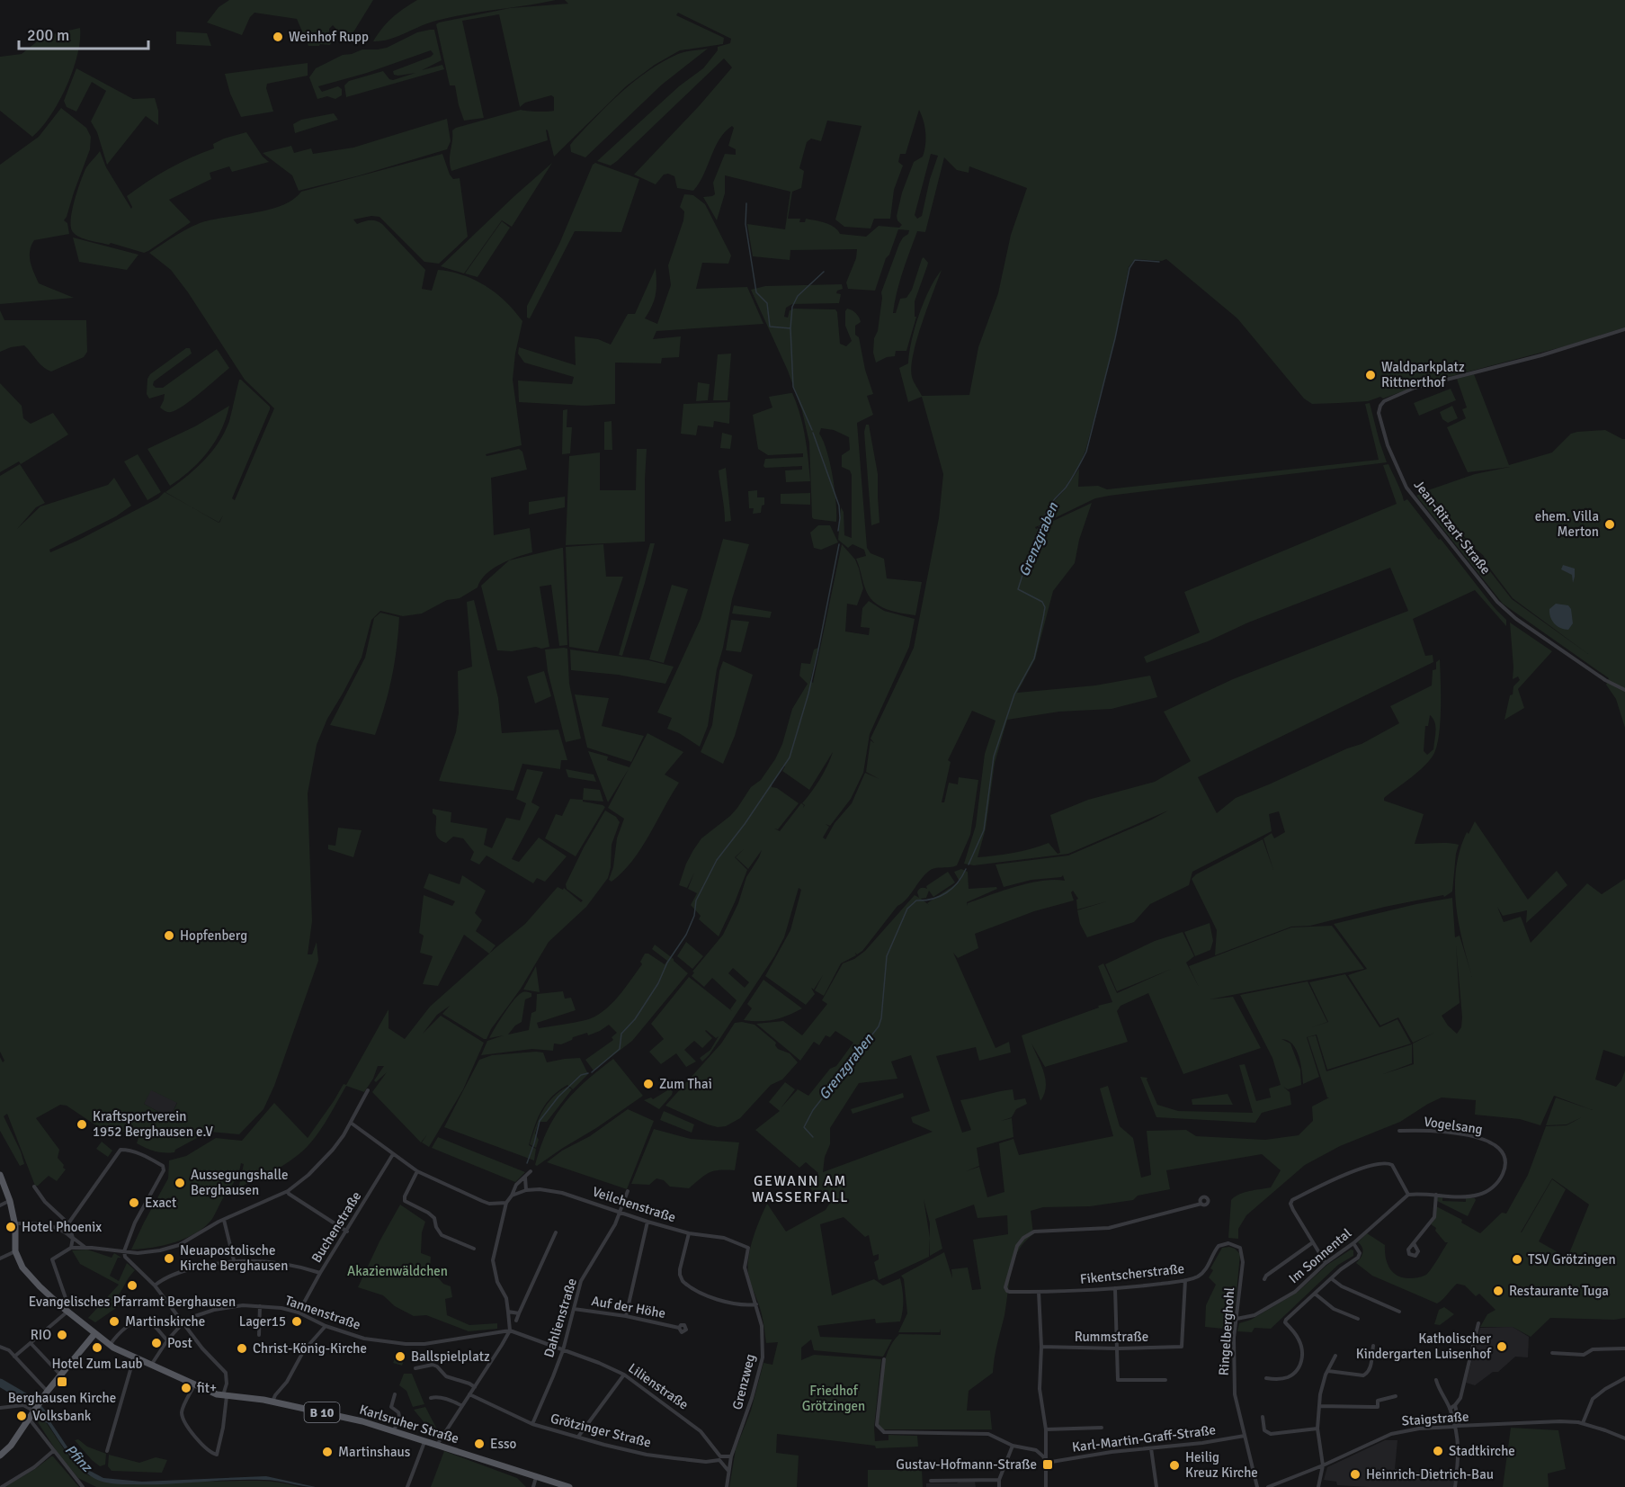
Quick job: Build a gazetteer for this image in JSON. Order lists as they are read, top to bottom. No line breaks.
{"streets":{"main road":["B 10","Karlsruher Straße"],"street":["Jean-Ritzert-Straße","Vogelsang","Veilchenstraße","Buchenstraße","Im Sonnental","Fikentscherstraße","Auf der Höhe","Tannenstraße","Dahlienstraße","Ringelberghohl","Rummstraße","Grenzweg","Lilienstraße","Staigstraße","Grötzinger Straße","Karl-Martin-Graff-Straße"]},"crossings":[["Vogelsang","Im Sonnental"],["Veilchenstraße","Dahlienstraße"],["Veilchenstraße","Grenzweg"],["Buchenstraße","Tannenstraße"],["Im Sonnental","Ringelberghohl"],["Fikentscherstraße","Ringelberghohl"],["Fikentscherstraße","Rummstraße"],["Auf der Höhe","Dahlienstraße"],["Tannenstraße","Lilienstraße"],["Tannenstraße","Karlsruher Straße"],["Dahlienstraße","Lilienstraße"],["Dahlienstraße","Grötzinger Straße"],["Ringelberghohl","Karl-Martin-Graff-Straße"],["Lilienstraße","Grötzinger Straße"],["B 10","Karlsruher Straße"]],"districts":["GEWANN AM WASSERFALL"],"water":["Grenzgraben","Pfinz"],"parks":["Akazienwäldchen","Friedhof Grötzingen"],"places":{"other":["Weinhof Rupp","Waldparkplatz Rittnerthof","ehem. Villa Merton","Hopfenberg","Zum Thai","Kraftsportverein 1952 Berghausen e.V","Aussegungshalle Berghausen","Exact","Hotel Phoenix","Neuapostolische Kirche Berghausen","TSV Grötzingen","Evangelisches Pfarramt Berghausen","Restaurante Tuga","Martinskirche","Lager15","RIO","Post","Katholischer Kindergarten Luisenhof","Hotel Zum Laub","Christ-König-Kirche","Ballspielplatz","fit+","Volksbank","Esso","Stadtkirche","Martinshaus","Heilig Kreuz Kirche","Heinrich-Dietrich-Bau"],"transit":["Berghausen Kirche","Gustav-Hofmann-Straße"]},"scale_bar":"200 m"}
